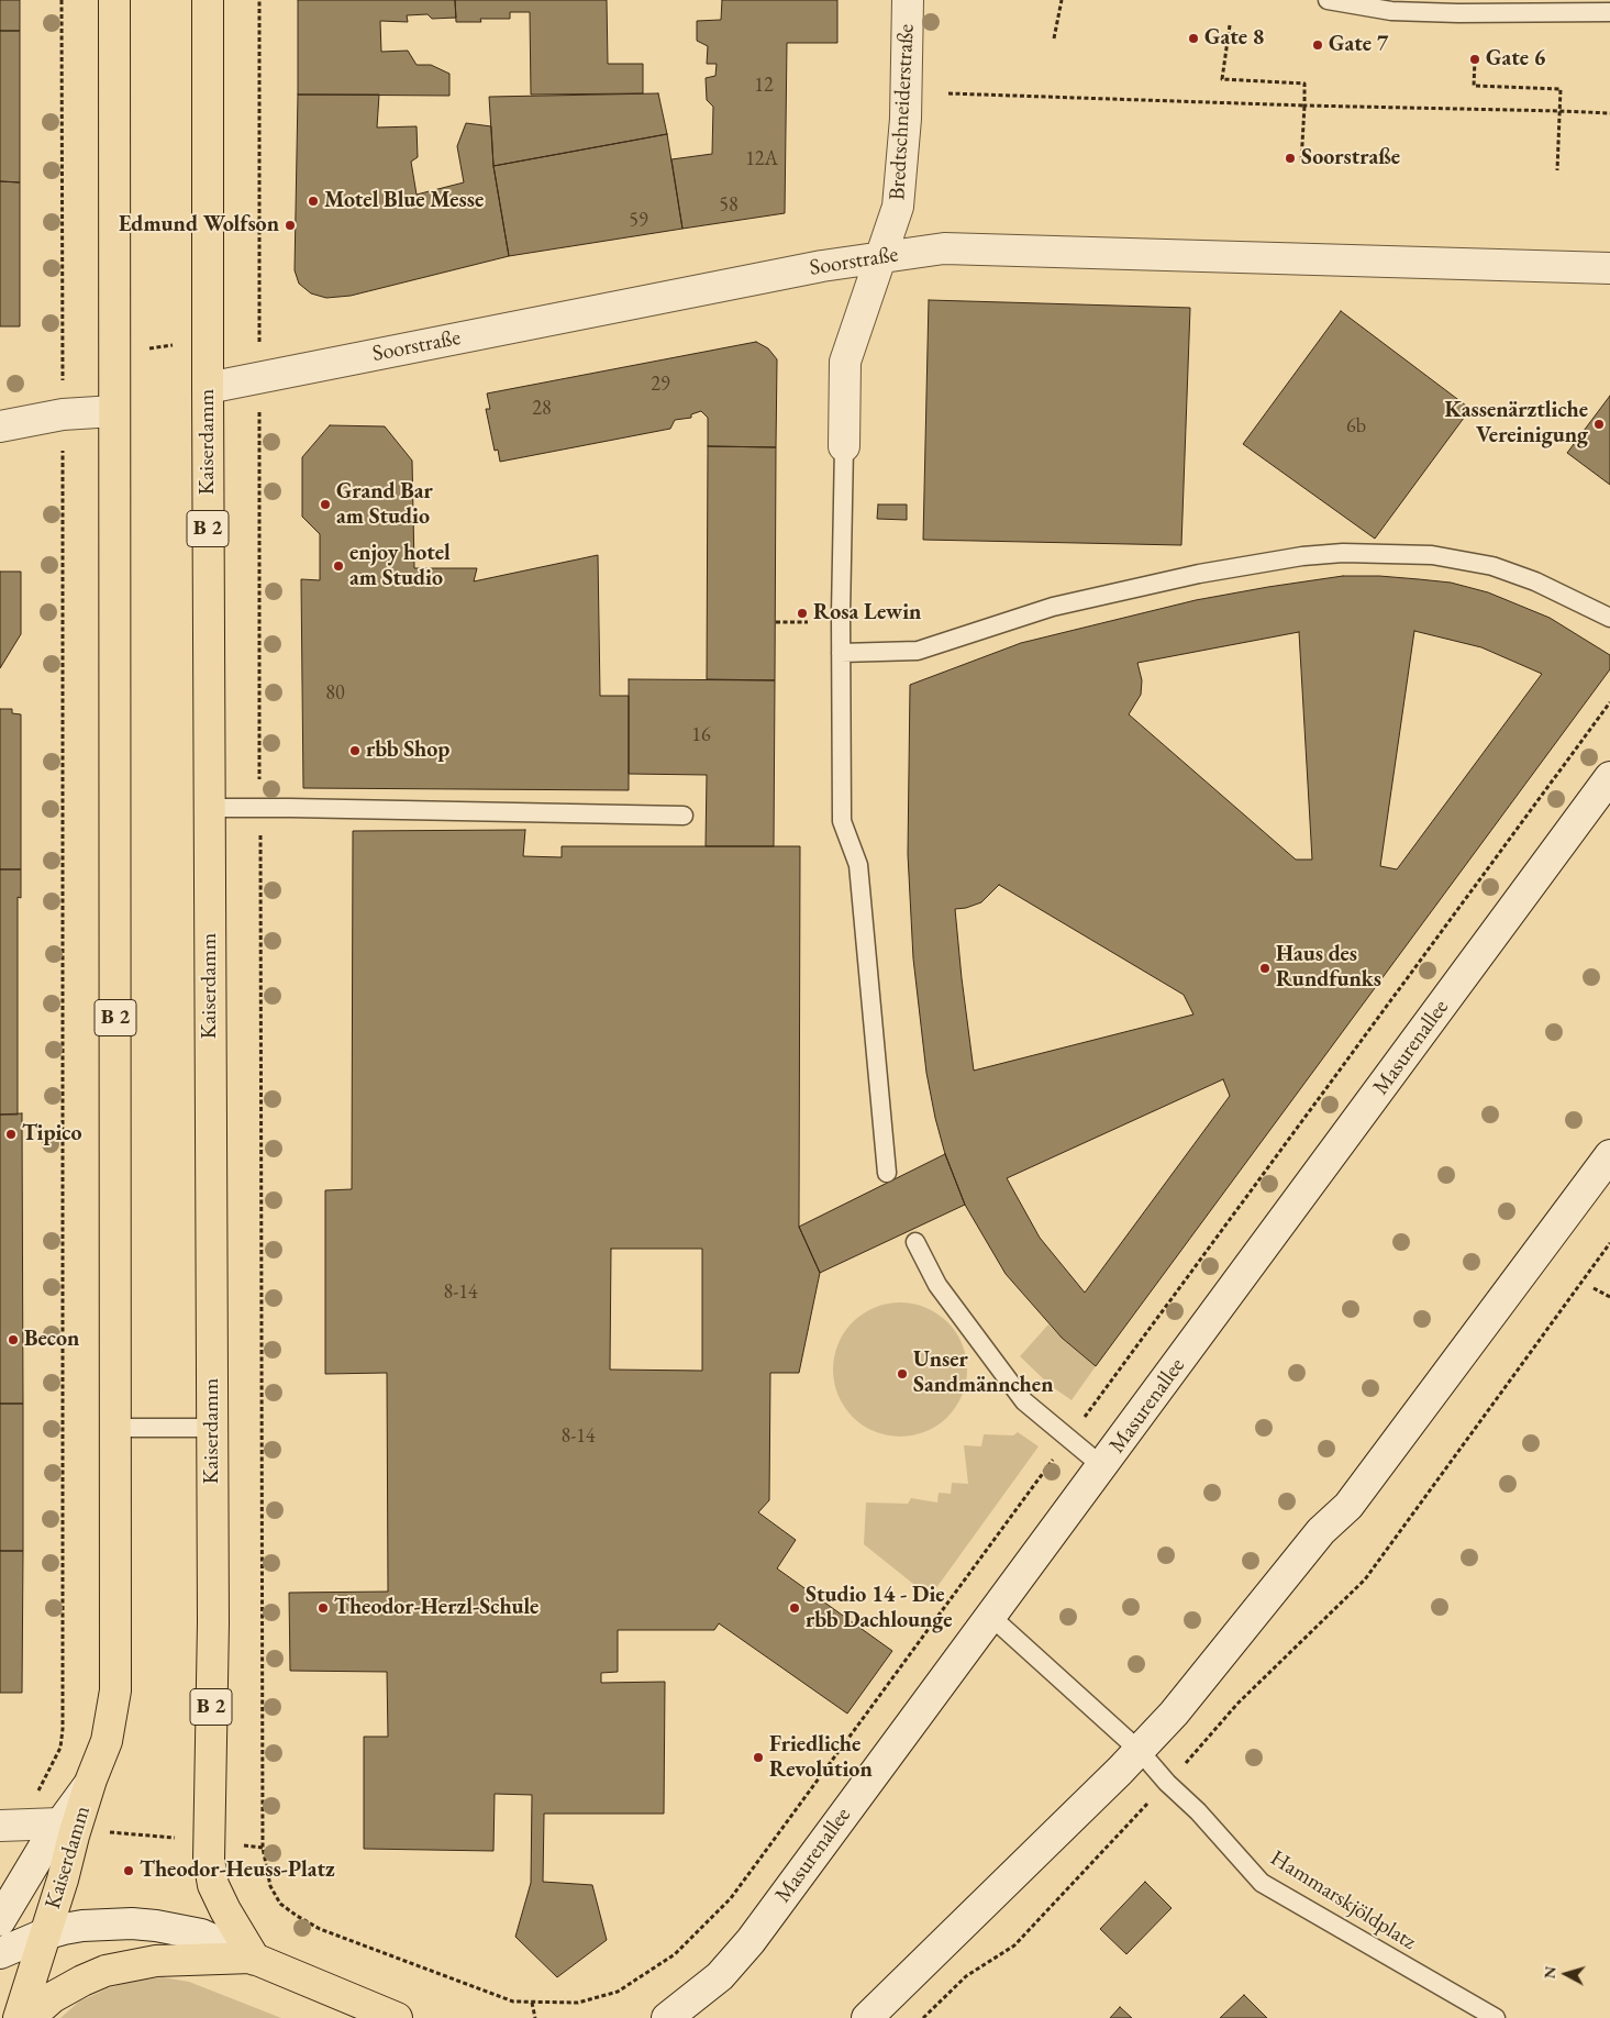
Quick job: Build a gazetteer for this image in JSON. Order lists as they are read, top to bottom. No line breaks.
{"streets":{"main road":["Bredtschneiderstraße","Soorstraße","Kaiserdamm","B 2","Masurenallee"],"lane":["Hammarskjöldplatz"]},"crossings":[["Bredtschneiderstraße","Soorstraße"],["Soorstraße","Kaiserdamm"],["Kaiserdamm","B 2"],["Masurenallee","Hammarskjöldplatz"]],"places":["Gate 8","Gate 7","Gate 6","Soorstraße","Motel Blue Messe","Edmund Wolfson","Kassenärztliche Vereinigung","Grand Bar am Studio","enjoy hotel am Studio","Rosa Lewin","rbb Shop","Haus des Rundfunks","Tipico","Becon","Unser Sandmännchen","Theodor-Herzl-Schule","Studio 14 - Die rbb Dachlounge","Friedliche Revolution","Theodor-Heuss-Platz"],"house_numbers":["12","12A","58","59","29","28","6b","80","16","8-14","8-14"],"north":"left"}
